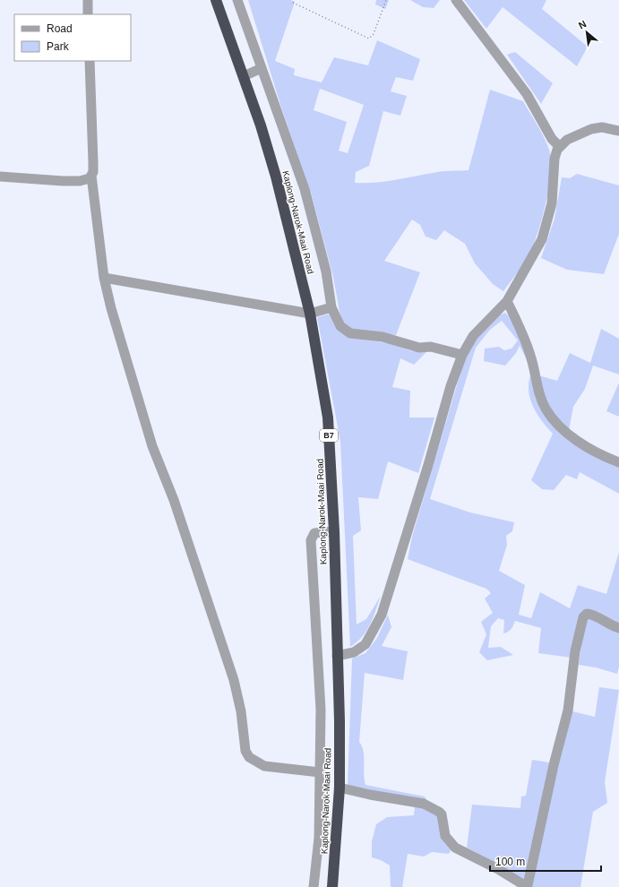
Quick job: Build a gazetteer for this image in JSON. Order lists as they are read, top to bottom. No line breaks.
{"streets":{"highway":["Kaplong-Narok-Maai Road","B7"]},"legend":["Road","Park"],"scale_bar":"100 m","north":"top left"}
